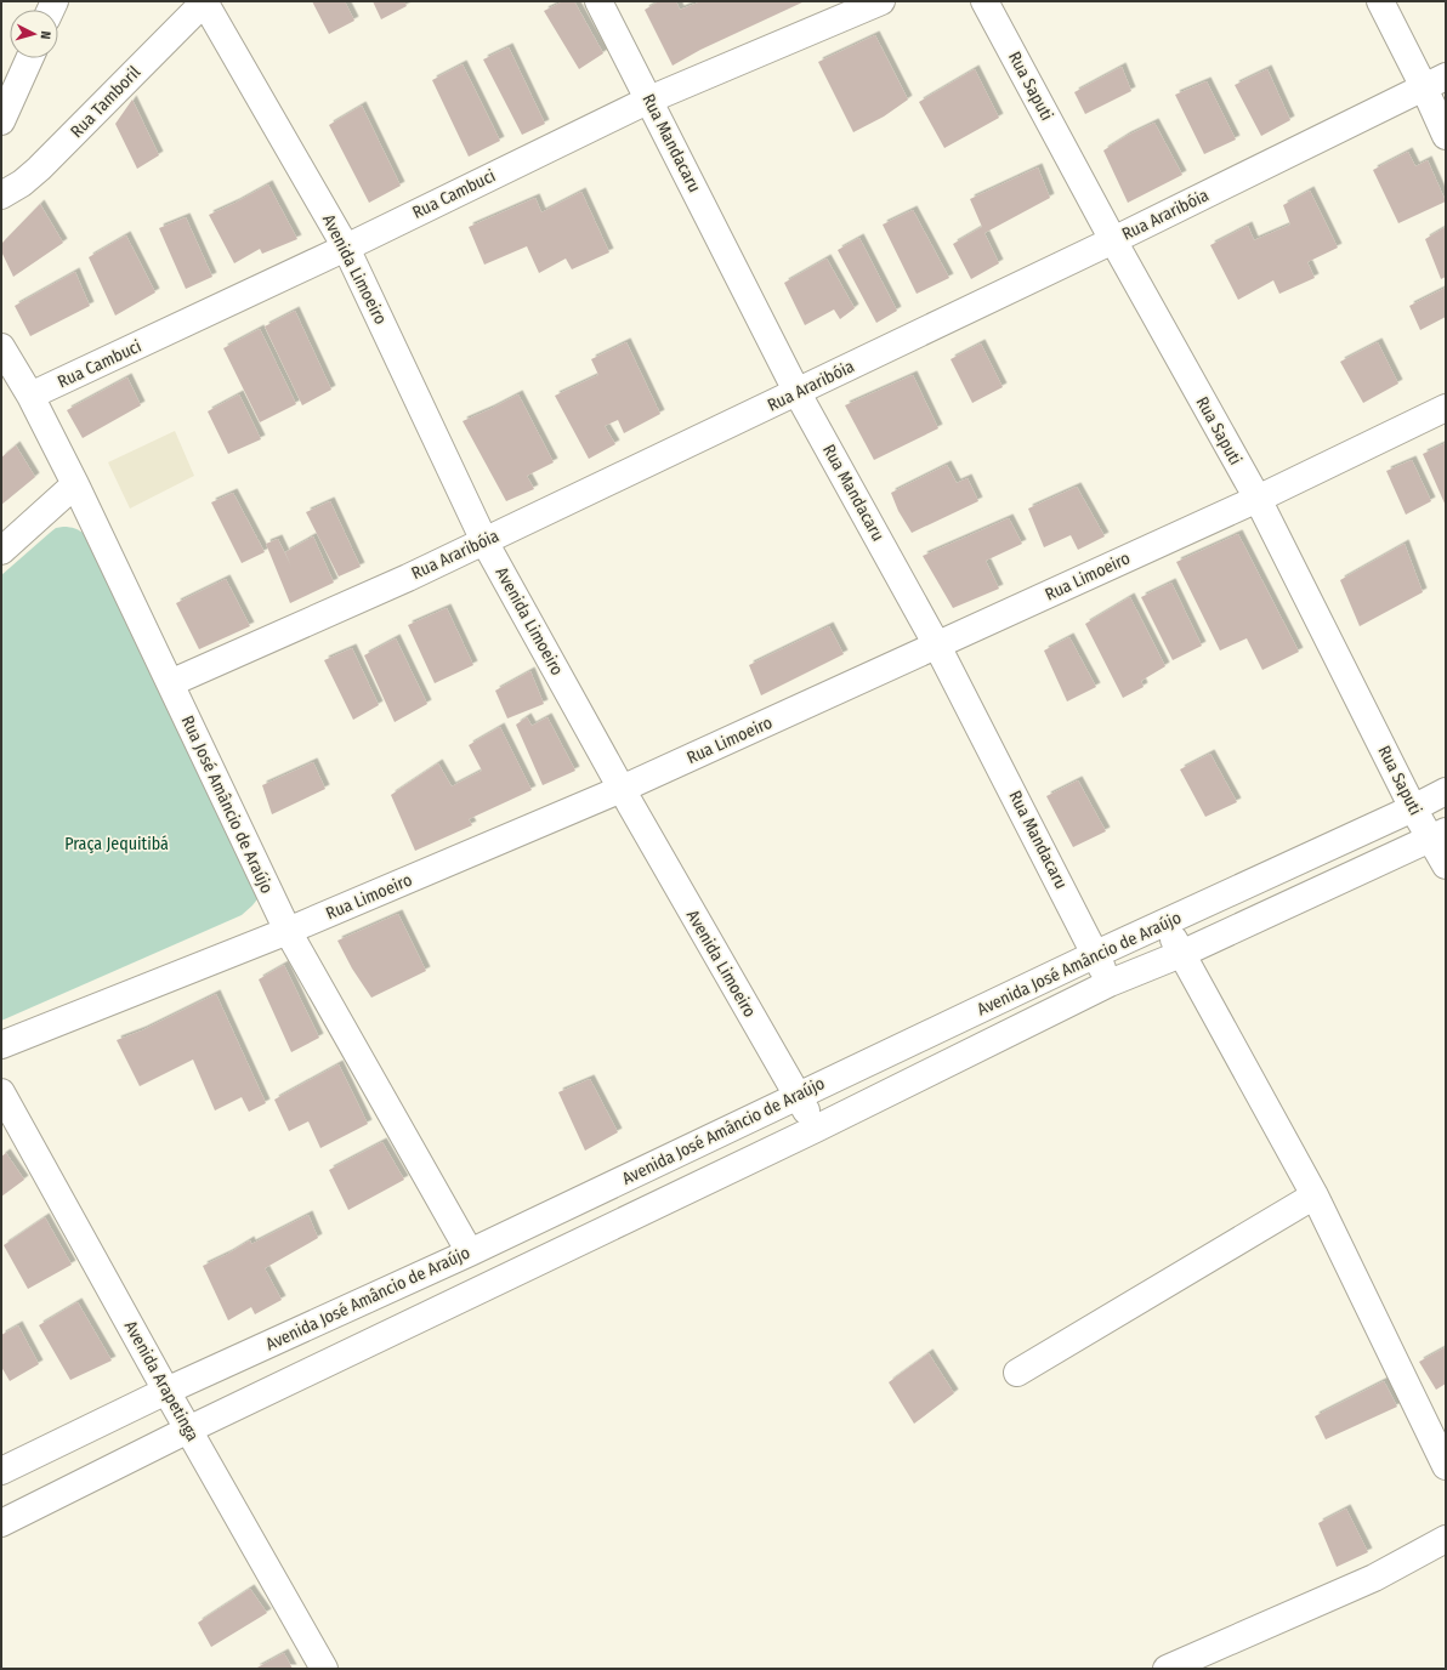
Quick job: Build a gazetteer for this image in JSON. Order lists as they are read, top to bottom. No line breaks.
{"streets":{"street":["Rua Saputi","Rua Tamboril","Rua Mandacaru","Rua Cambuci","Rua Araribóia","Avenida Limoeiro","Rua Limoeiro","Rua José Amâncio de Araújo","Avenida José Amâncio de Araújo","Avenida Arapetinga"]},"crossings":[["Rua Saputi","Rua Araribóia"],["Rua Saputi","Rua Limoeiro"],["Rua Saputi","Avenida José Amâncio de Araújo"],["Rua Tamboril","Avenida Limoeiro"],["Rua Mandacaru","Rua Cambuci"],["Rua Mandacaru","Rua Araribóia"],["Rua Mandacaru","Rua Limoeiro"],["Rua Mandacaru","Avenida José Amâncio de Araújo"],["Rua Cambuci","Avenida Limoeiro"],["Rua Cambuci","Rua José Amâncio de Araújo"],["Rua Araribóia","Avenida Limoeiro"],["Rua Araribóia","Rua José Amâncio de Araújo"],["Avenida Limoeiro","Rua Limoeiro"],["Avenida Limoeiro","Avenida José Amâncio de Araújo"],["Rua Limoeiro","Rua José Amâncio de Araújo"],["Rua José Amâncio de Araújo","Avenida José Amâncio de Araújo"],["Avenida José Amâncio de Araújo","Avenida Arapetinga"]],"parks":["Praça Jequitibá"],"north":"right"}
